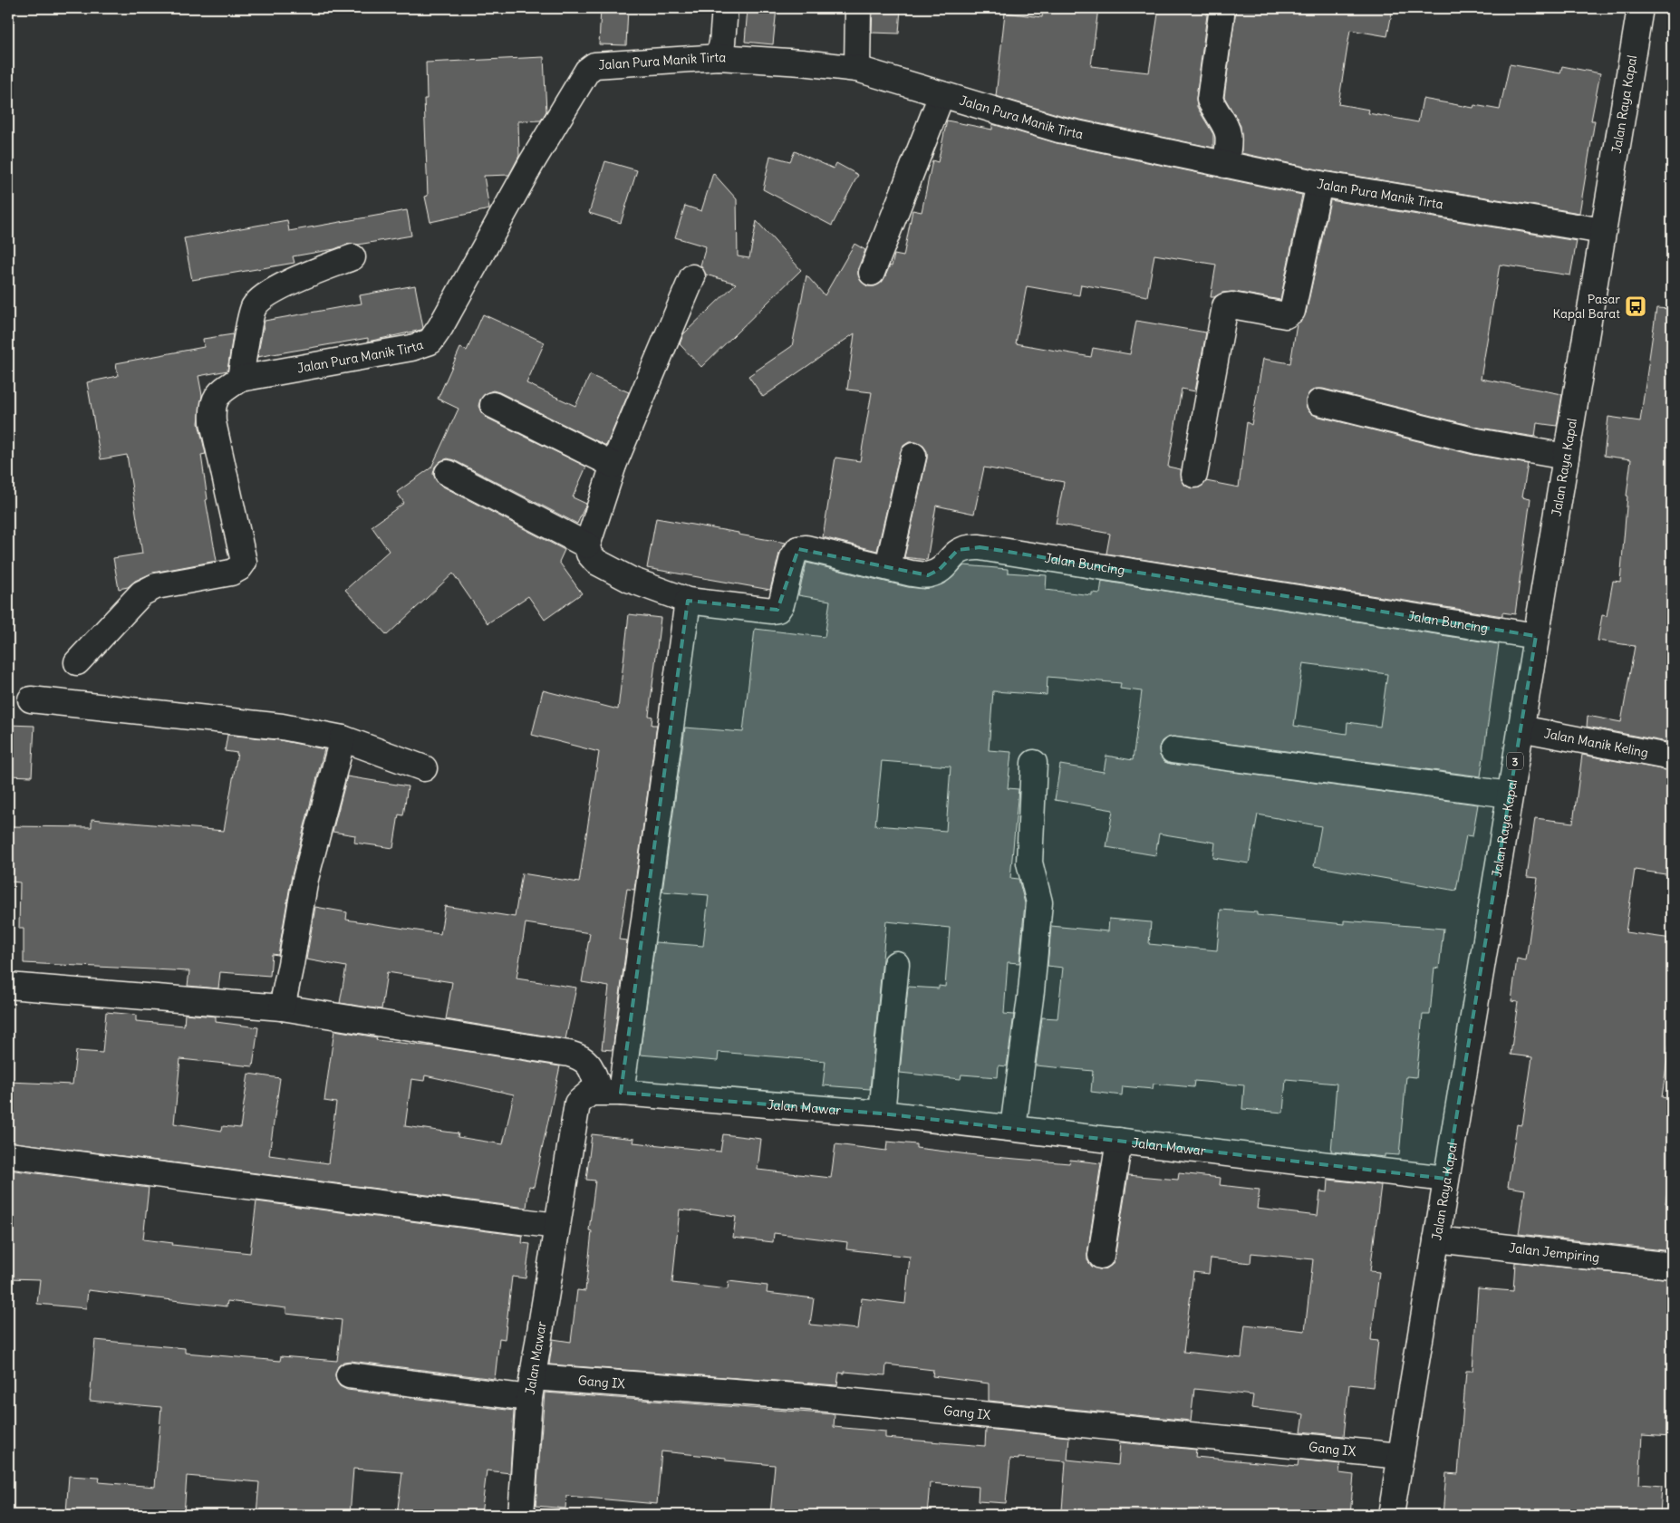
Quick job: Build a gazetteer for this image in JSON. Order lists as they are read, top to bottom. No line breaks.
{"streets":{"main road":["Jalan Pura Manik Tirta","Jalan Raya Kapal","Jalan Buncing","Jalan Manik Keling","3","Jalan Mawar","Jalan Jempiring","Gang IX"]},"crossings":[["Jalan Pura Manik Tirta","Jalan Raya Kapal"],["Jalan Raya Kapal","Jalan Buncing"],["Jalan Raya Kapal","Jalan Manik Keling"],["Jalan Raya Kapal","Jalan Mawar"],["Jalan Raya Kapal","Jalan Jempiring"],["Jalan Raya Kapal","Gang IX"],["Jalan Mawar","Gang IX"]],"places":{"bus stop":["Pasar Kapal Barat"]}}
